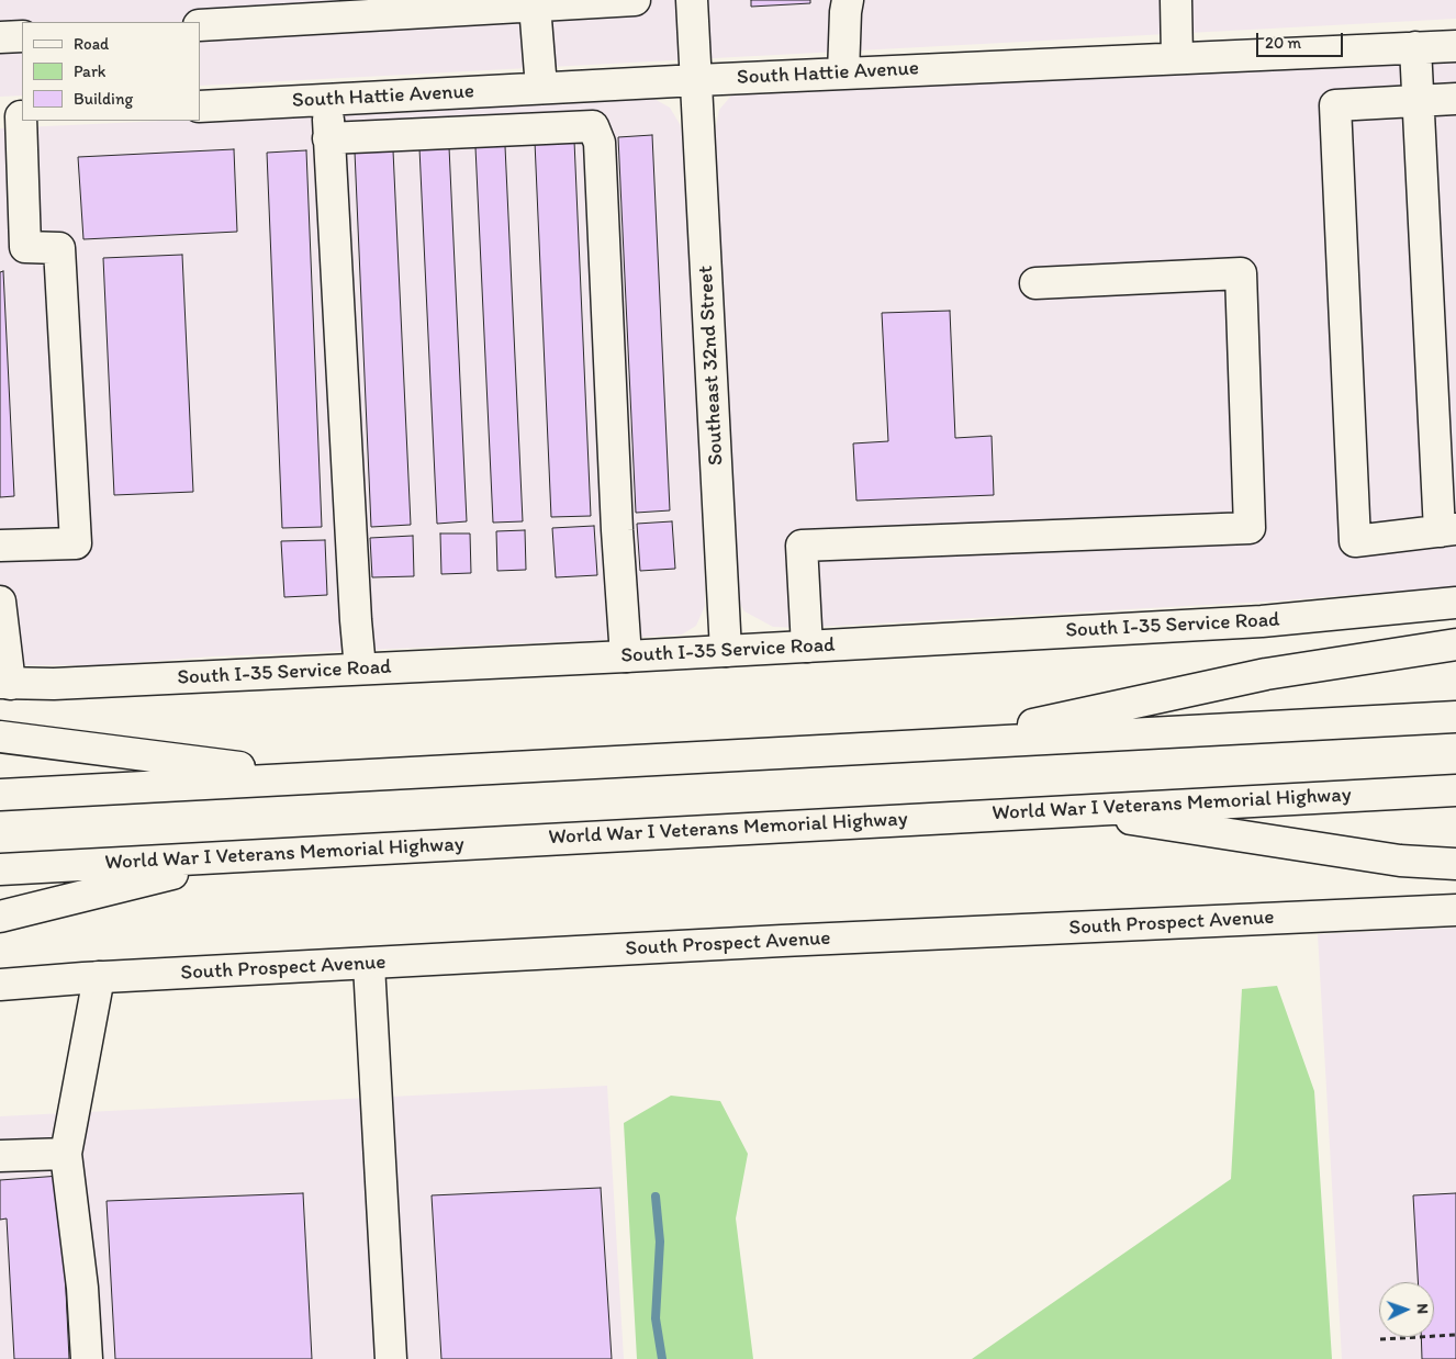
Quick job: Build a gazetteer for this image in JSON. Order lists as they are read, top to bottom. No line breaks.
{"streets":{"main road":["South Hattie Avenue","Southeast 32nd Street","South I-35 Service Road","World War I Veterans Memorial Highway","South Prospect Avenue"]},"crossings":[["South Hattie Avenue","Southeast 32nd Street"],["Southeast 32nd Street","South I-35 Service Road"]],"legend":["Road","Park","Building"],"scale_bar":"20 m","north":"right"}
